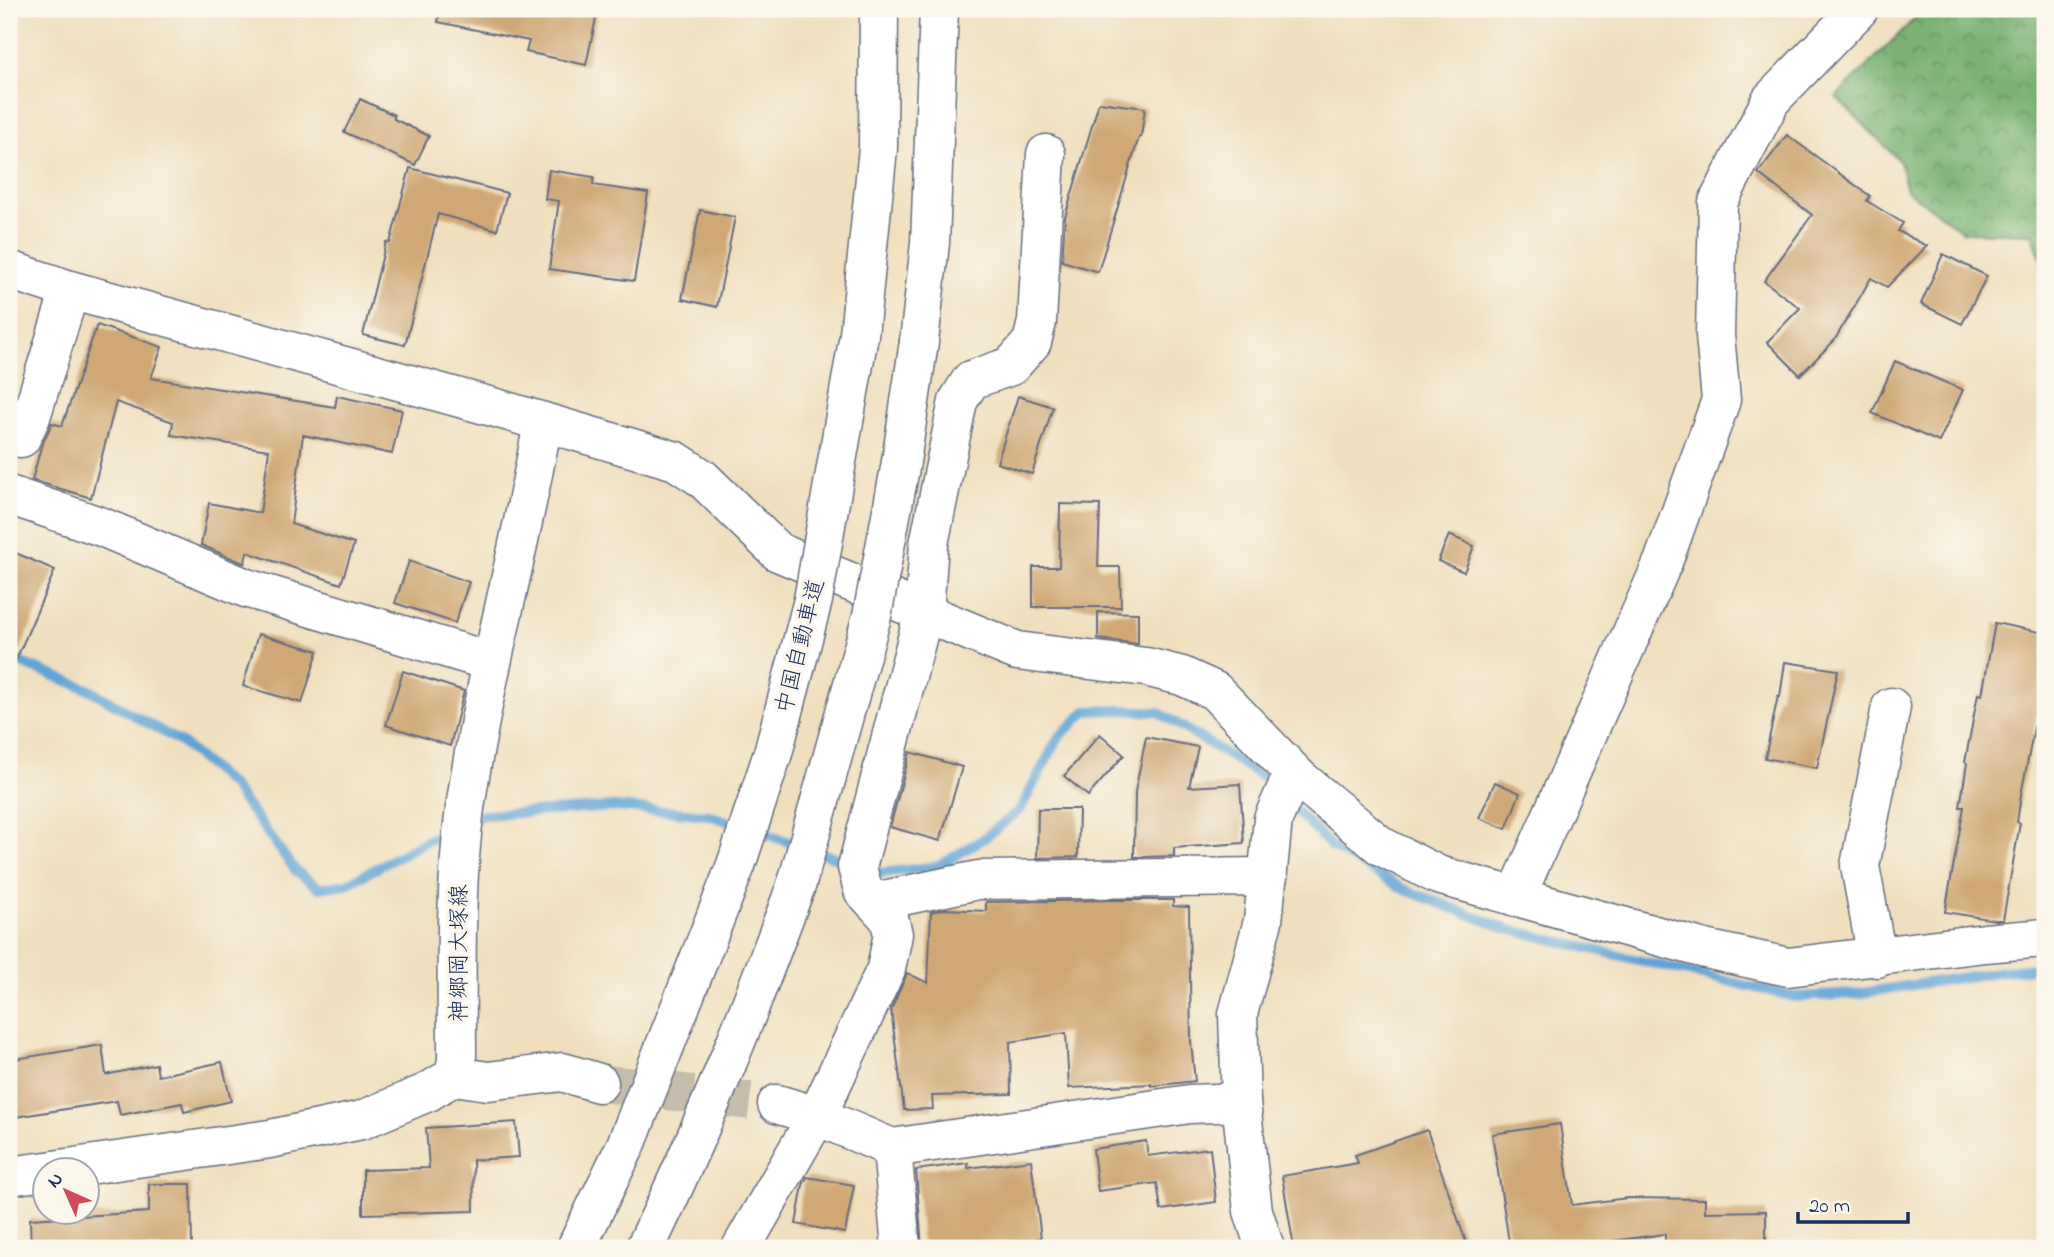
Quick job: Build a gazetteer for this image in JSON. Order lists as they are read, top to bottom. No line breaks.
{"streets":{"main road":["中国自動車道","神郷岡大塚線"]},"scale_bar":"20 m","north":"top left"}
